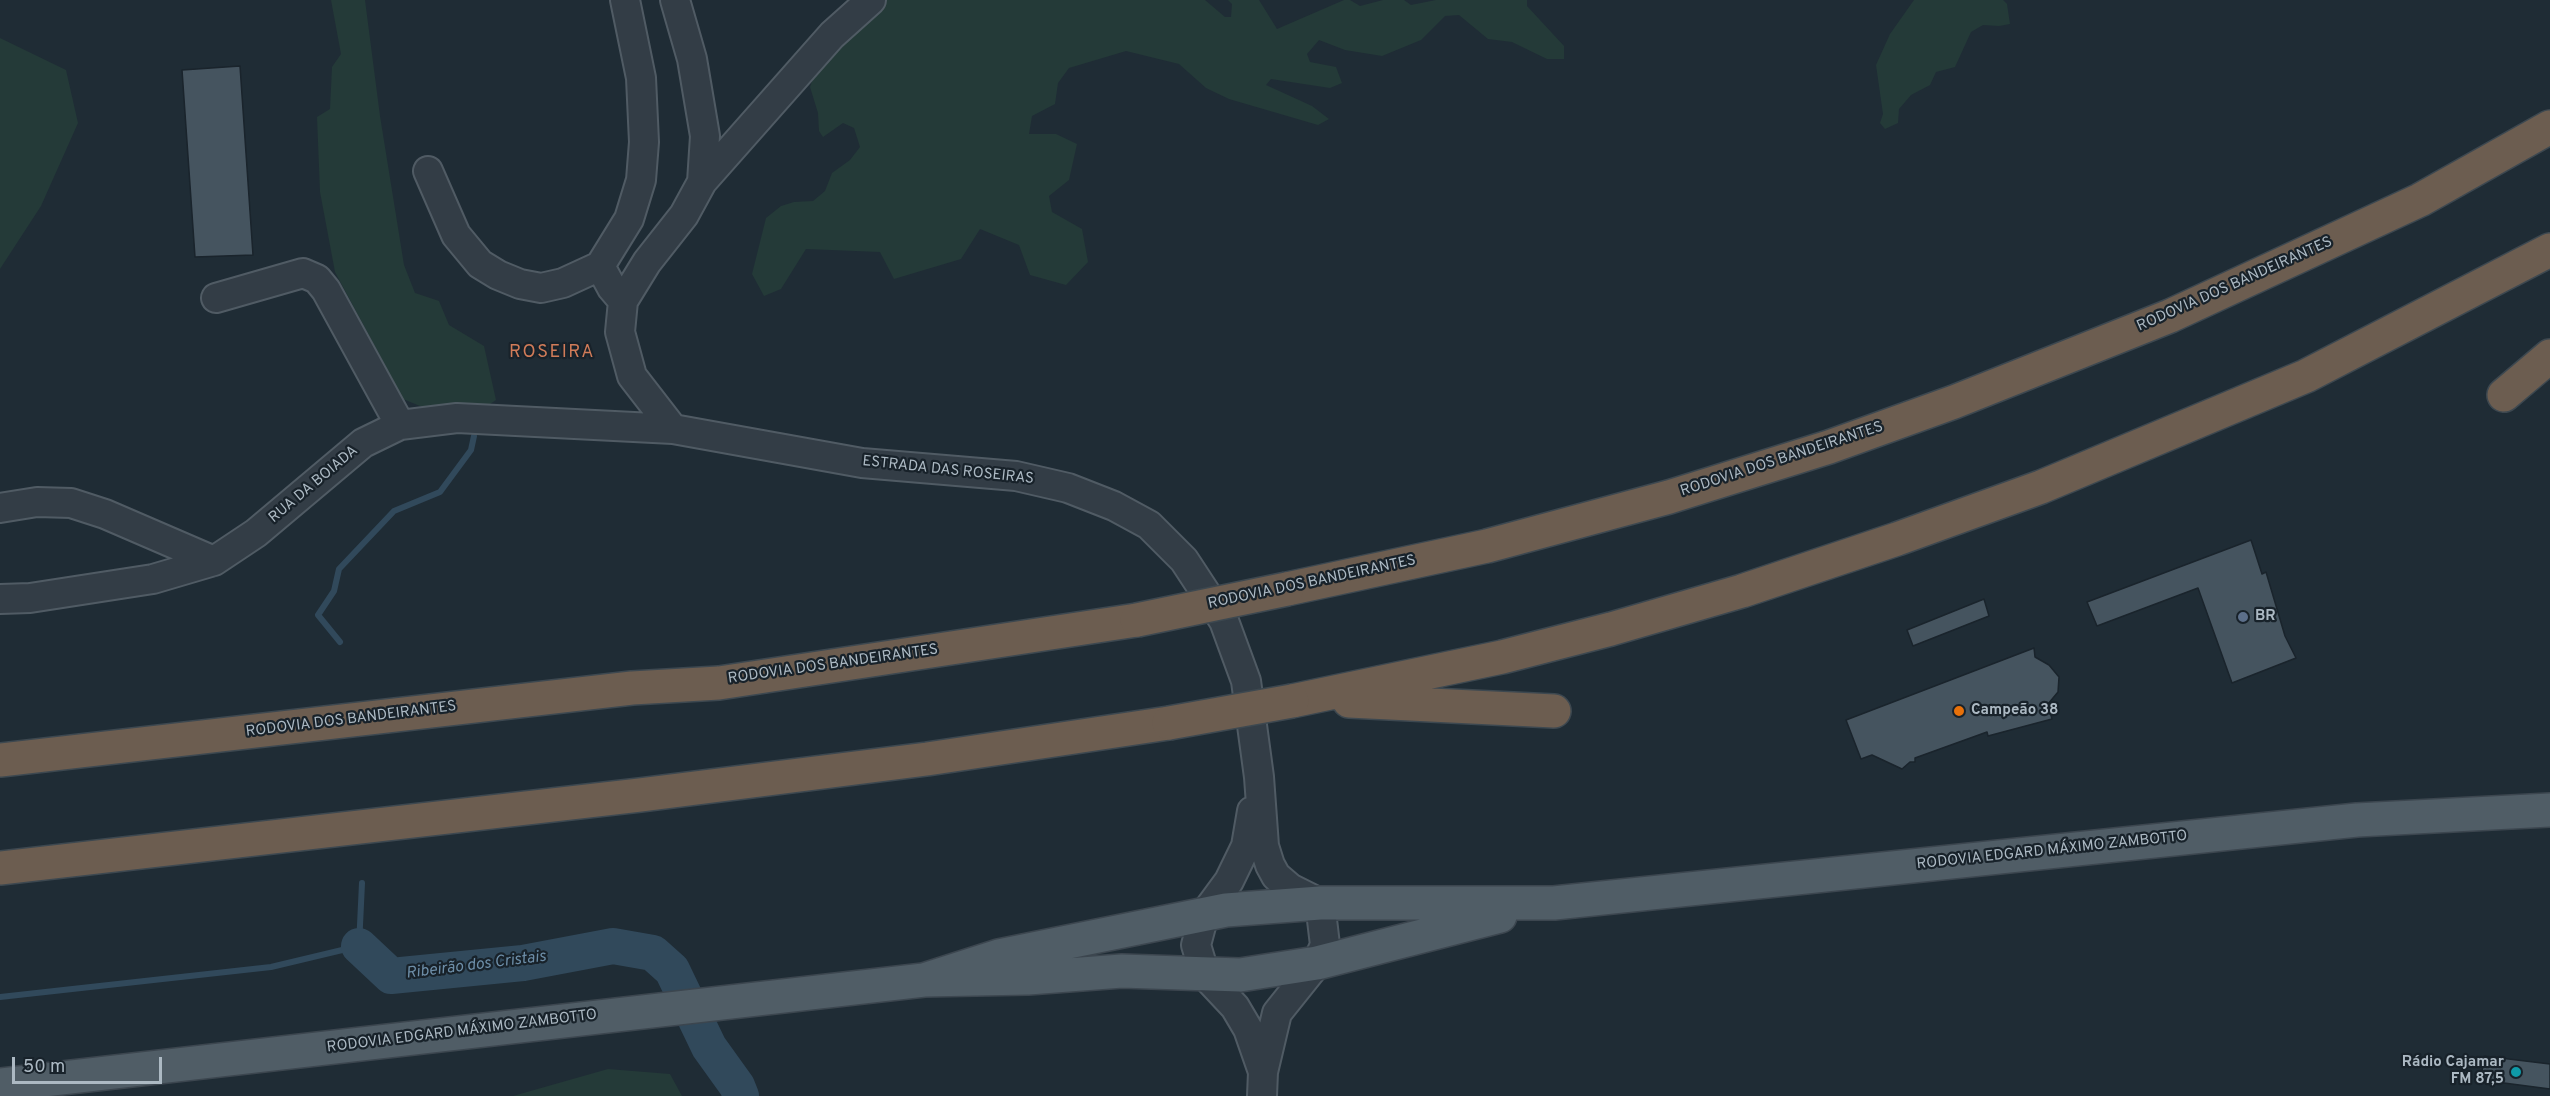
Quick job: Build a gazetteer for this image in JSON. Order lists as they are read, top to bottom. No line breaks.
{"streets":{"highway":["RODOVIA DOS BANDEIRANTES"],"main road":["RODOVIA EDGARD MÁXIMO ZAMBOTTO"],"street":["ESTRADA DAS ROSEIRAS","RUA DA BOIADA"]},"crossings":[["ESTRADA DAS ROSEIRAS","RUA DA BOIADA"],["ESTRADA DAS ROSEIRAS","RODOVIA EDGARD MÁXIMO ZAMBOTTO"]],"districts":["ROSEIRA"],"water":["Ribeirão dos Cristais"],"places":["BR","Campeão 38","Rádio Cajamar FM 87,5"],"scale_bar":"50 m"}
